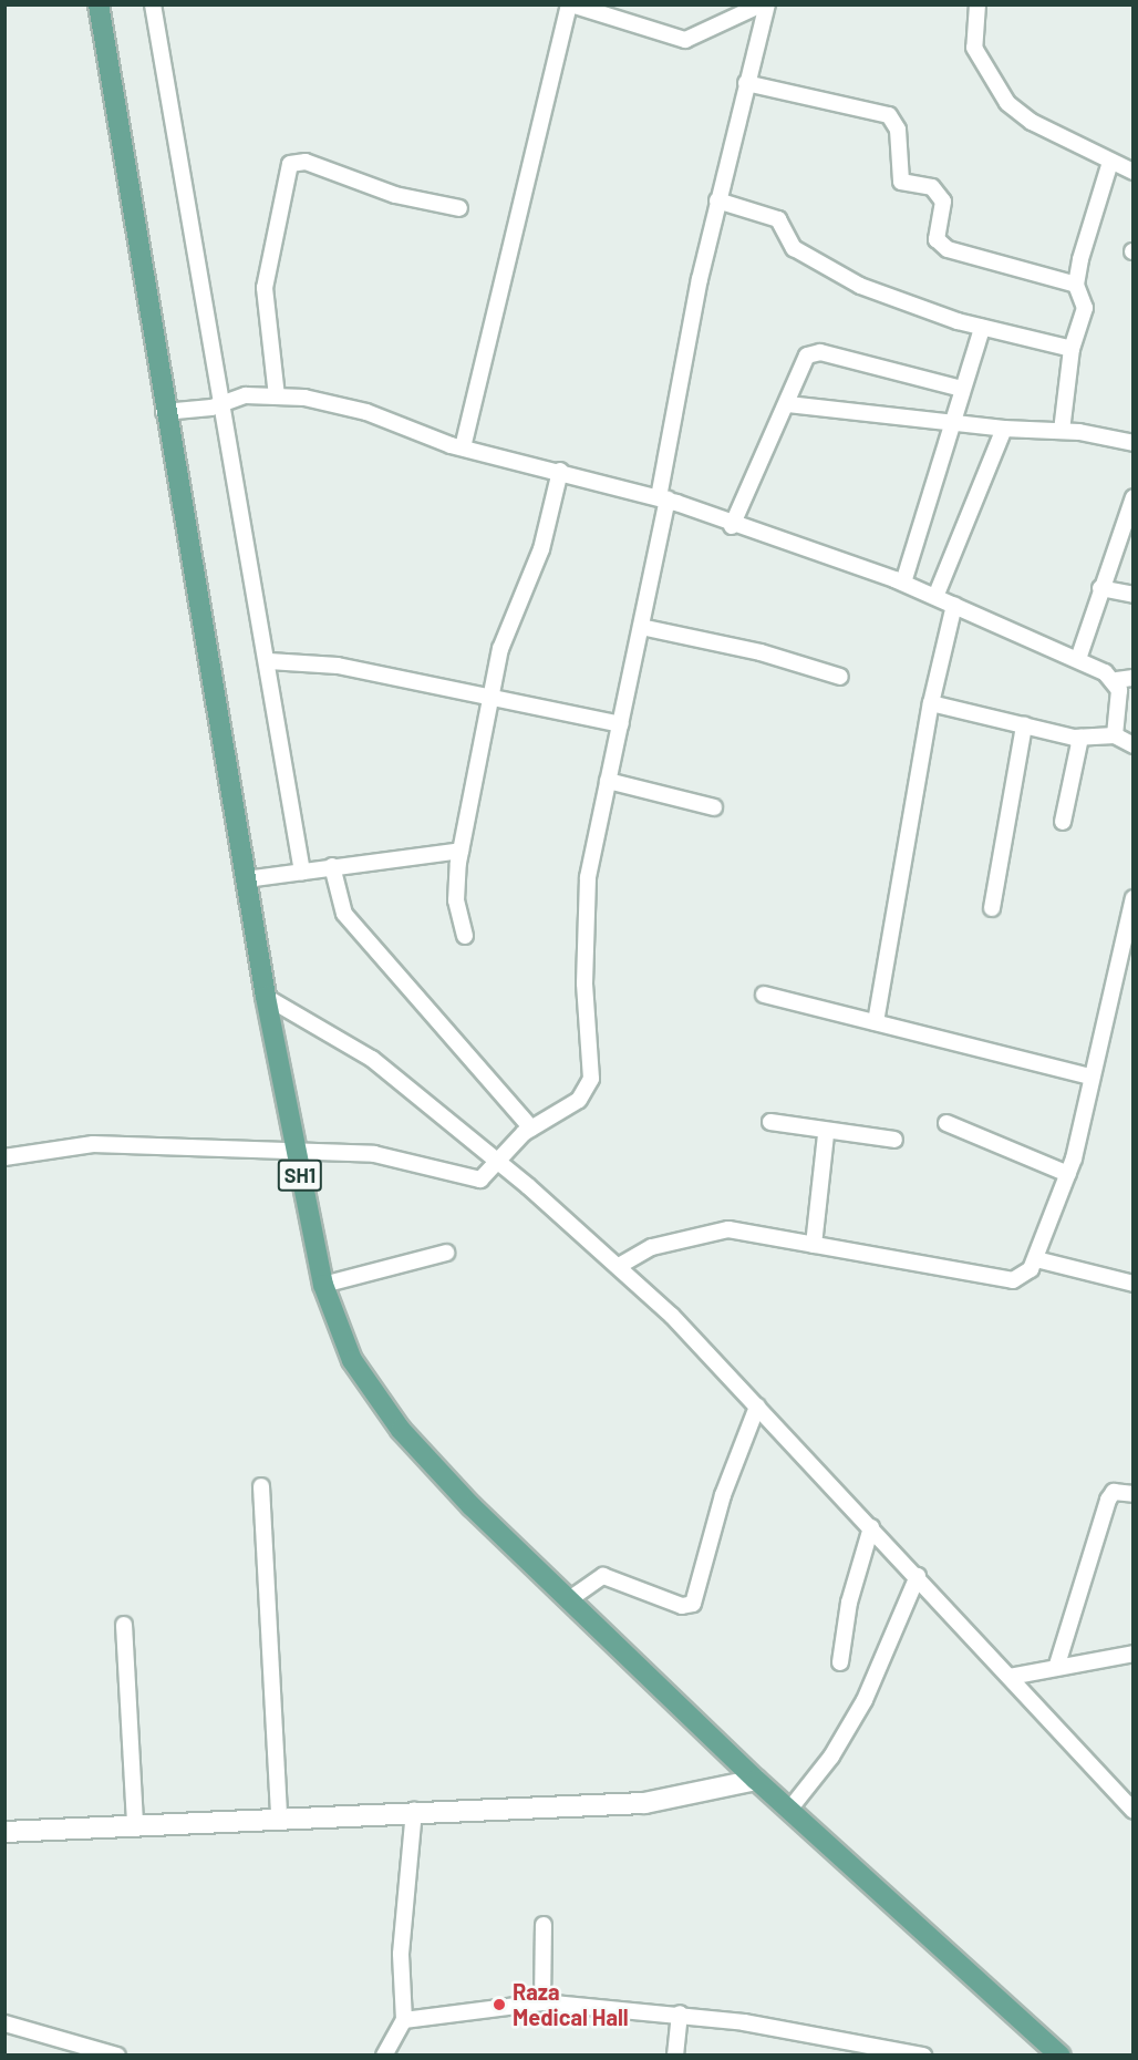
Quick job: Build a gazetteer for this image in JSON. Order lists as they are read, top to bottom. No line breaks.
{"streets":{"main road":["SH1"]},"places":["Raza Medical Hall"]}
